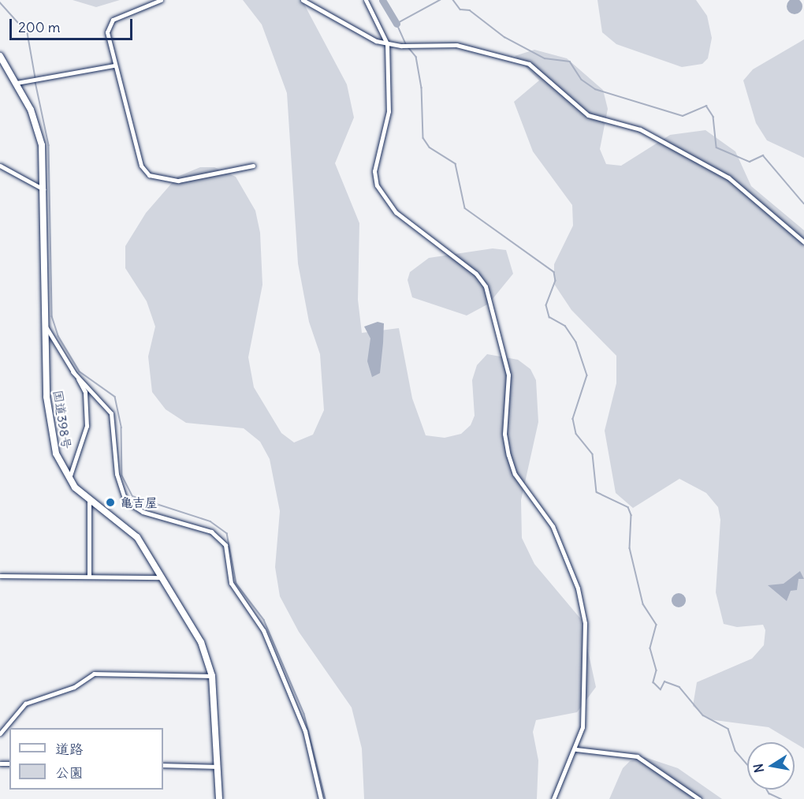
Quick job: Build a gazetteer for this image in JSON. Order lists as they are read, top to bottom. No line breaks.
{"streets":{"highway":["国道398号"]},"places":["亀吉屋"],"legend":["道路","公園"],"scale_bar":"200 m","north":"left"}
